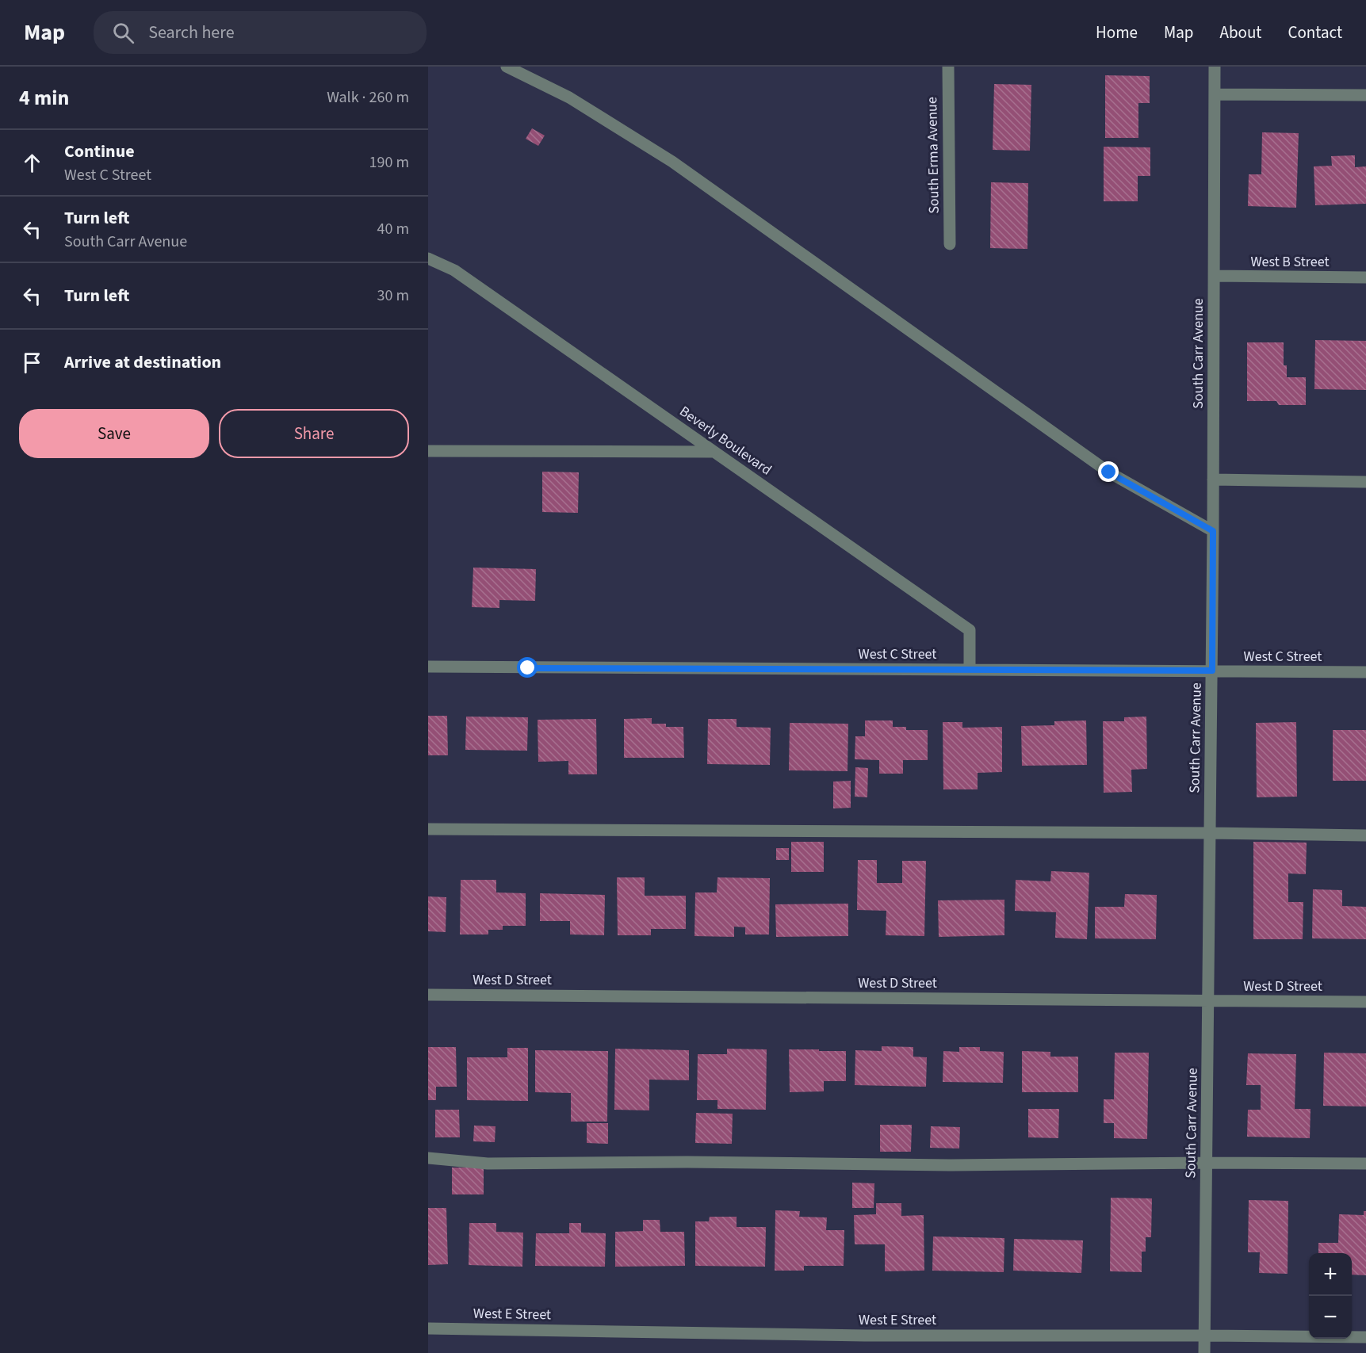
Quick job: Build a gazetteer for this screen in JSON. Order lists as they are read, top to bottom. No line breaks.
{"streets":{"street":["South Erma Avenue","West B Street","South Carr Avenue","Beverly Boulevard","West C Street","West D Street","West E Street"]},"crossings":[["West B Street","South Carr Avenue"],["South Carr Avenue","West C Street"],["South Carr Avenue","West D Street"],["South Carr Avenue","West E Street"],["Beverly Boulevard","West C Street"]],"page":{"header":"Map","search":"Search here","nav":["Home","Map","About","Contact"],"heading":["4 min","Walk · 260 m"],"list":[["Continue","West C Street","190 m"],["Turn left","South Carr Avenue","40 m"],["Turn left","30 m"],"Arrive at destination"],"buttons":["Save","Share"],"map_buttons":["+","−"]}}
